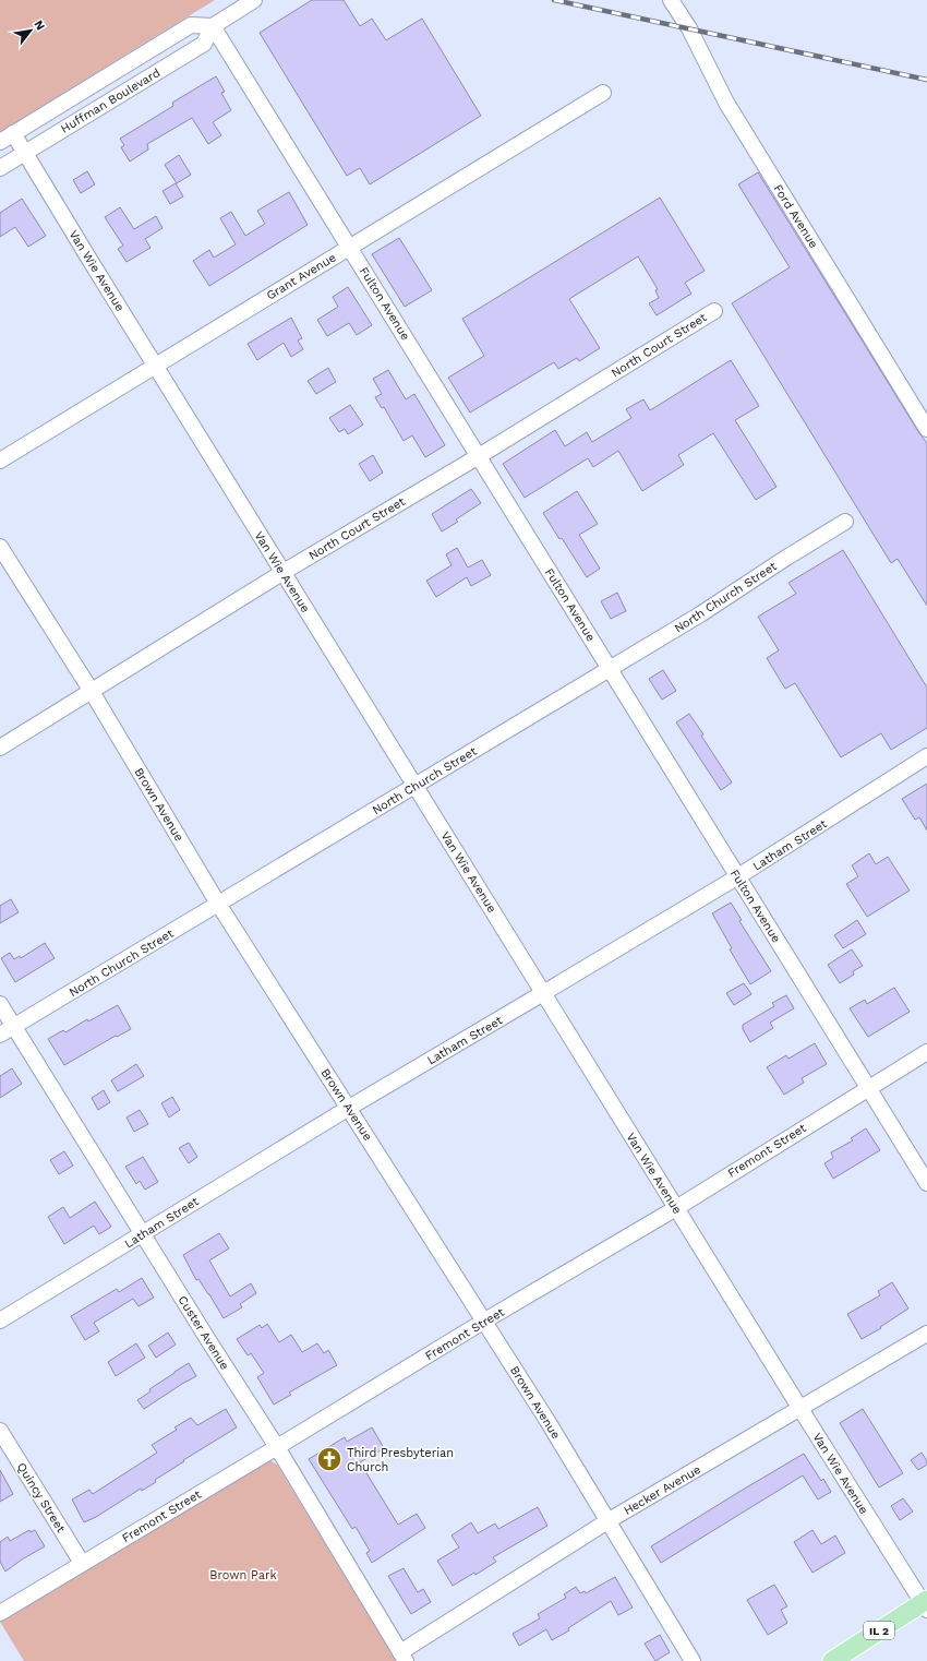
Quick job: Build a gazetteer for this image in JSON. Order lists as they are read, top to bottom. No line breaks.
{"streets":{"main road":["IL 2"],"street":["Huffman Boulevard","Ford Avenue","Van Wie Avenue","Grant Avenue","Fulton Avenue","North Court Street","North Church Street","Brown Avenue","Latham Street","Fremont Street","Custer Avenue","Hecker Avenue","Quincy Street"]},"crossings":[["Huffman Boulevard","Van Wie Avenue"],["Huffman Boulevard","Fulton Avenue"],["Van Wie Avenue","Grant Avenue"],["Van Wie Avenue","North Court Street"],["Van Wie Avenue","North Church Street"],["Van Wie Avenue","Latham Street"],["Van Wie Avenue","Fremont Street"],["Van Wie Avenue","Hecker Avenue"],["Van Wie Avenue","IL 2"],["Grant Avenue","Fulton Avenue"],["Fulton Avenue","North Court Street"],["Fulton Avenue","North Church Street"],["Fulton Avenue","Latham Street"],["Fulton Avenue","Fremont Street"],["North Court Street","Brown Avenue"],["North Church Street","Brown Avenue"],["North Church Street","Custer Avenue"],["Brown Avenue","Latham Street"],["Brown Avenue","Fremont Street"],["Brown Avenue","Hecker Avenue"],["Latham Street","Custer Avenue"],["Fremont Street","Custer Avenue"],["Fremont Street","Quincy Street"],["Custer Avenue","Hecker Avenue"]],"parks":["Brown Park"],"places":{"church":["Third Presbyterian Church"]},"north":"top right"}
